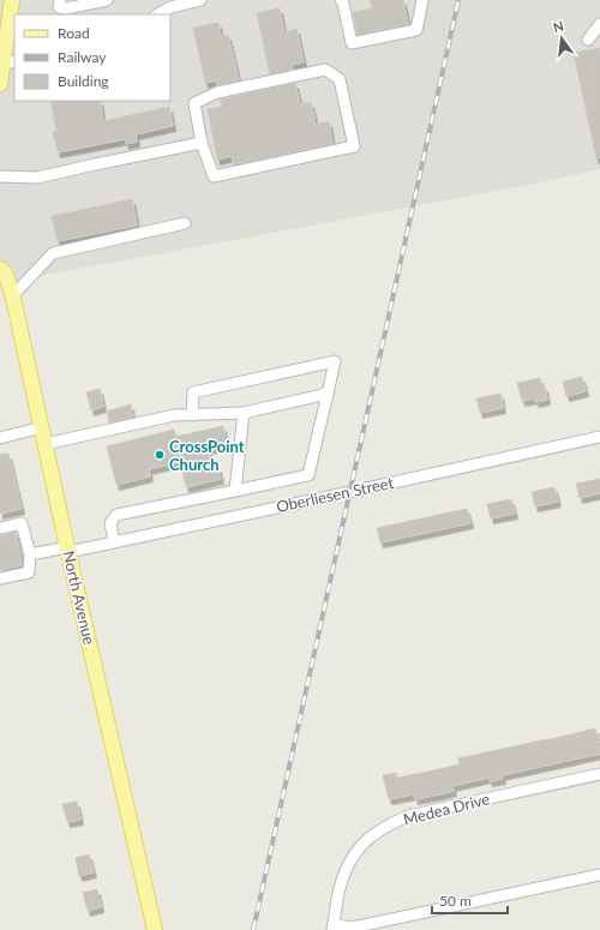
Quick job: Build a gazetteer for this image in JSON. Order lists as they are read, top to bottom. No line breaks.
{"streets":{"main road":["North Avenue"],"street":["Oberliesen Street","Medea Drive"]},"crossings":[["Oberliesen Street","North Avenue"]],"places":["CrossPoint Church"],"legend":["Road","Railway","Building"],"scale_bar":"50 m","north":"top"}
